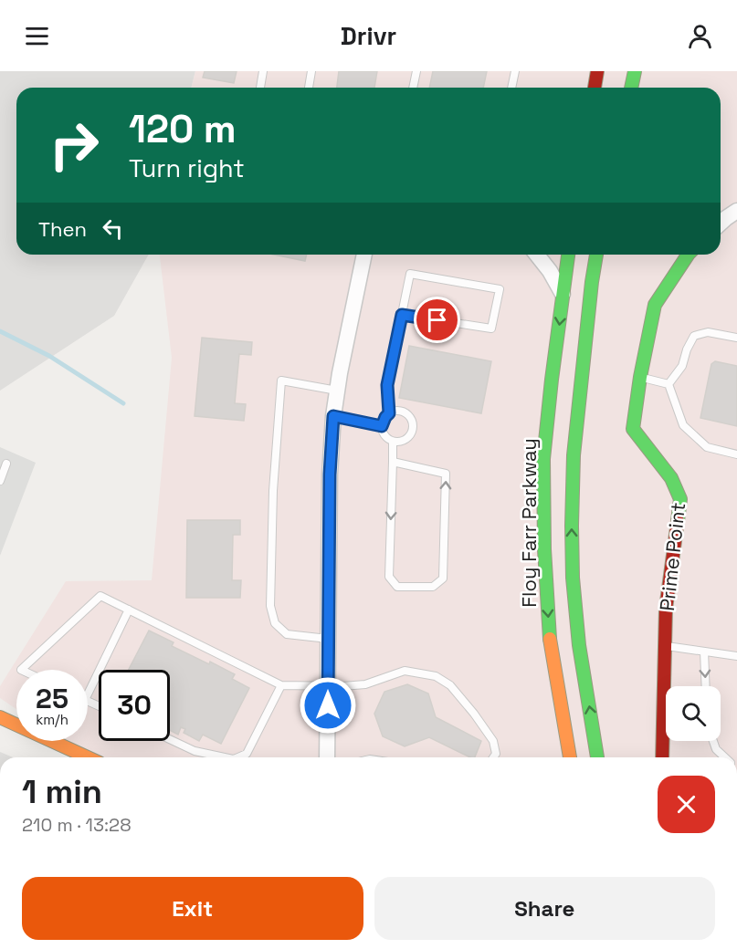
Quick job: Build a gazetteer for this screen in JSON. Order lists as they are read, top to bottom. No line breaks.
{"streets":{"main road":["Floy Farr Parkway","Prime Point"]},"page":{"header":"Drivr","turn":["120 m","Turn right"],"then":"Then","speed":"25 km/h","limit":"30","heading":["1 min","210 m · 13:28"],"buttons":["Exit","Share"]}}
